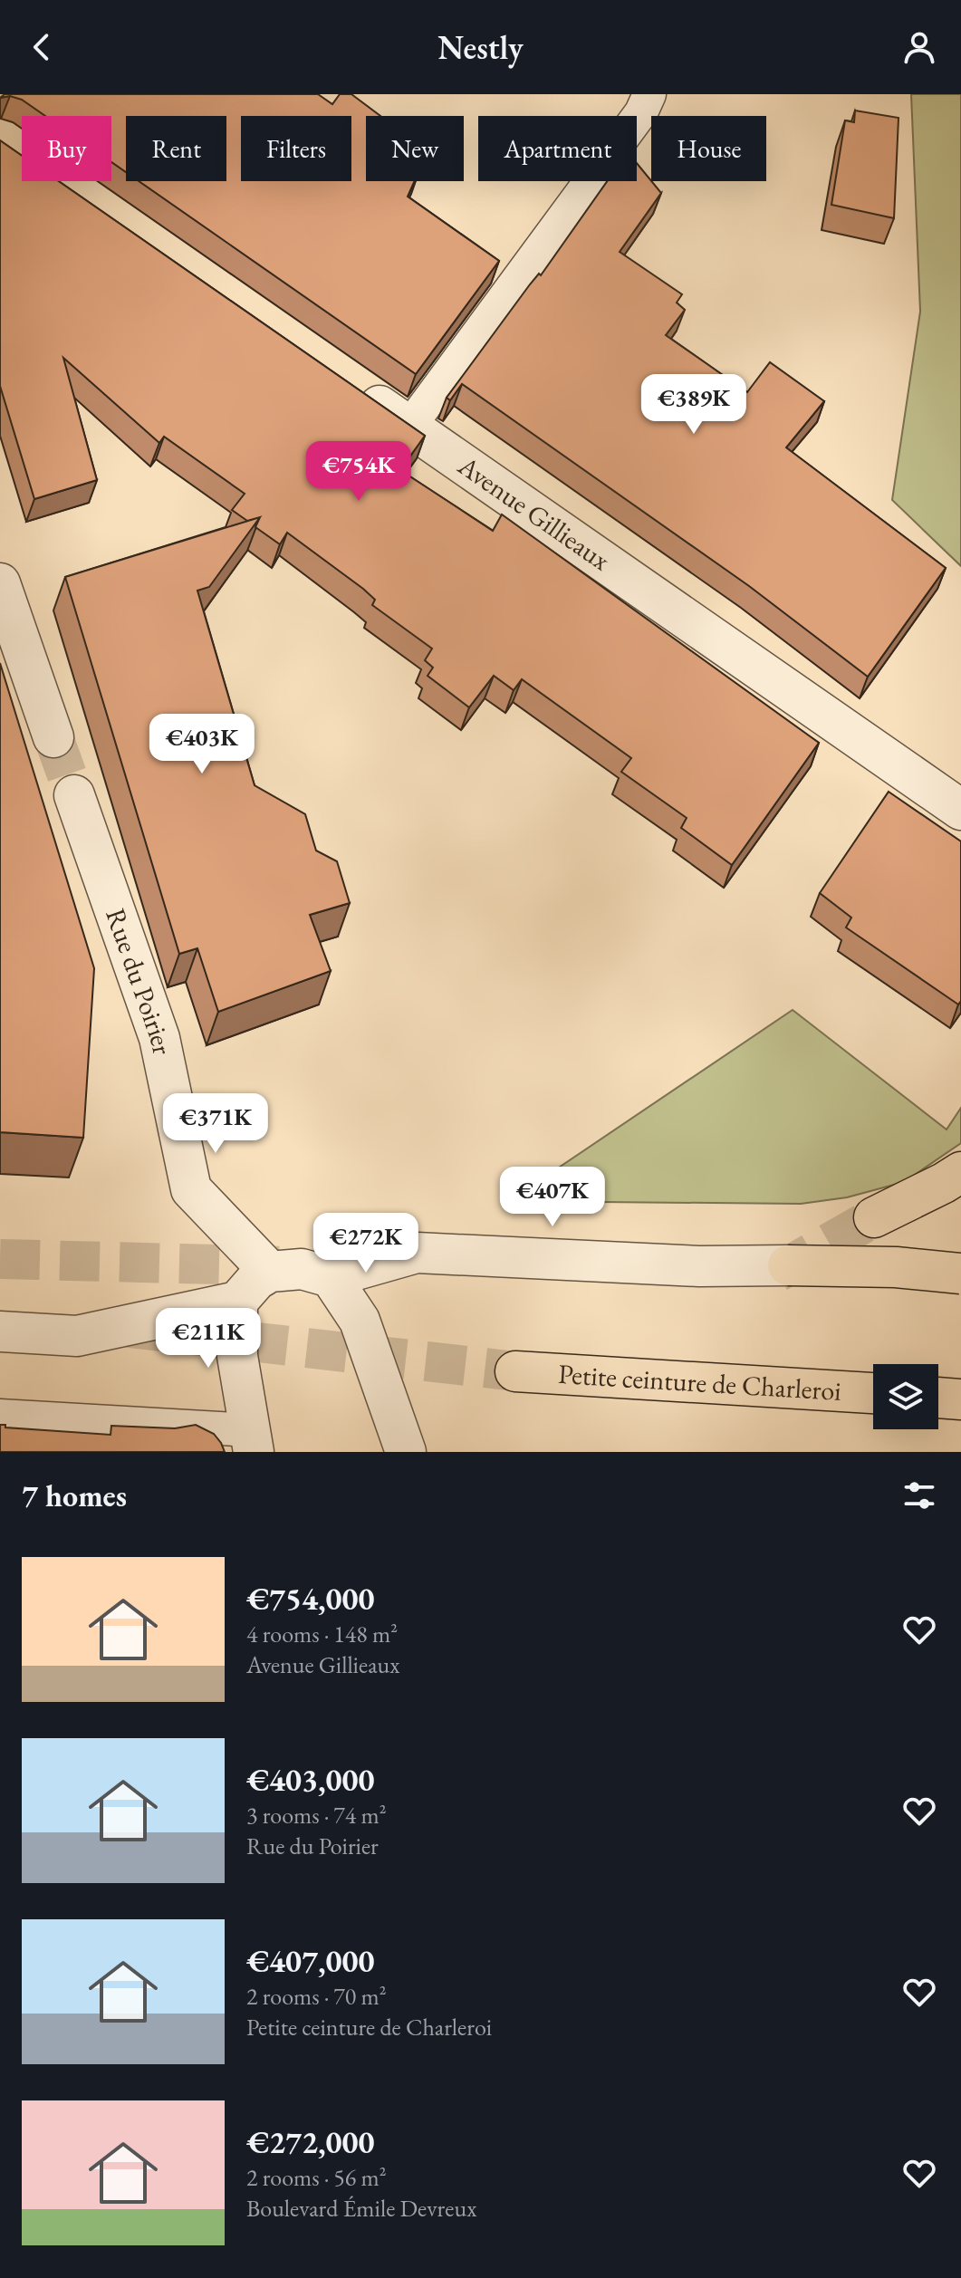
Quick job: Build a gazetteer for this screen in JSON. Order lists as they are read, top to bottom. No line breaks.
{"streets":{"highway":["Petite ceinture de Charleroi"],"street":["Avenue Gillieaux","Rue du Poirier"]},"page":{"header":"Nestly","chip":["Buy","Rent","Filters","New","Apartment","House"],"price":["€389K","€754K","€403K","€371K","€407K","€272K","€211K"],"heading":"7 homes","list":[{"name":"€754,000","note":"4 rooms · 148 m² · Avenue Gillieaux"},{"name":"€403,000","note":"3 rooms · 74 m² · Rue du Poirier"},{"name":"€407,000","note":"2 rooms · 70 m² · Petite ceinture de Charleroi"},{"name":"€272,000","note":"2 rooms · 56 m² · Boulevard Émile Devreux"}]}}
